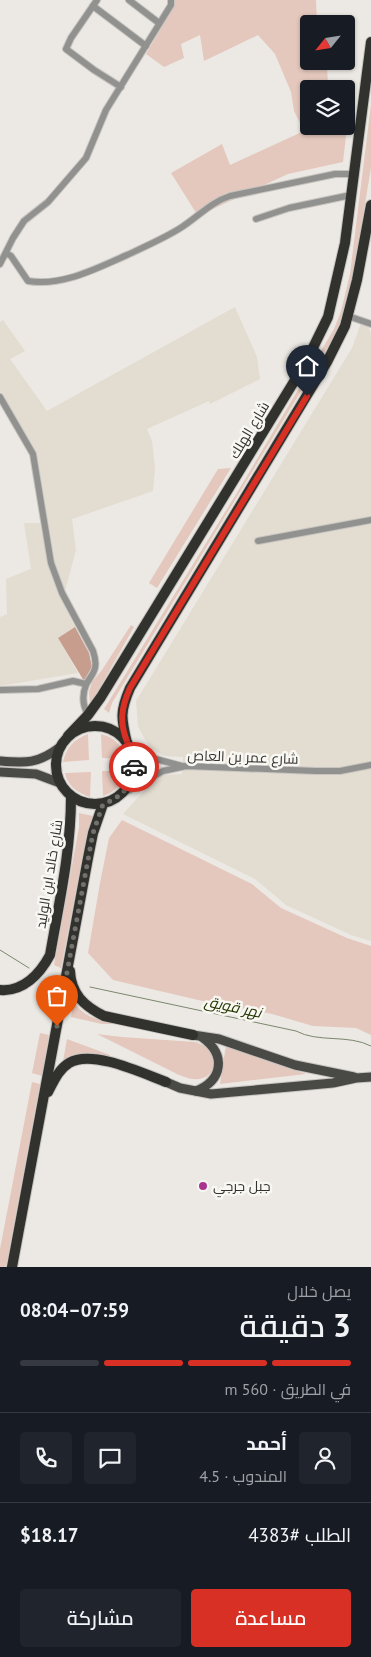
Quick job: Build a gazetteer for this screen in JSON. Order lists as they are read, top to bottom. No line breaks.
{"streets":{"highway":["شارع الهلك","شارع خالد ابن الوليد"],"street":["شارع عمر بن العاص"]},"crossings":[["شارع الهلك","شارع عمر بن العاص"],["شارع الهلك","شارع خالد ابن الوليد"],["شارع عمر بن العاص","شارع خالد ابن الوليد"]],"water":["نهر قويق"],"places":["جبل جرجي"],"north":"bottom left","page":{"heading":["3 دقيقة","يصل خلال","07:59–08:04"],"panel":["أحمد","المندوب · 4.5","الطلب #4383","$18.17"],"bar":"في الطريق · 560 m","buttons":["مساعدة","مشاركة"]}}
